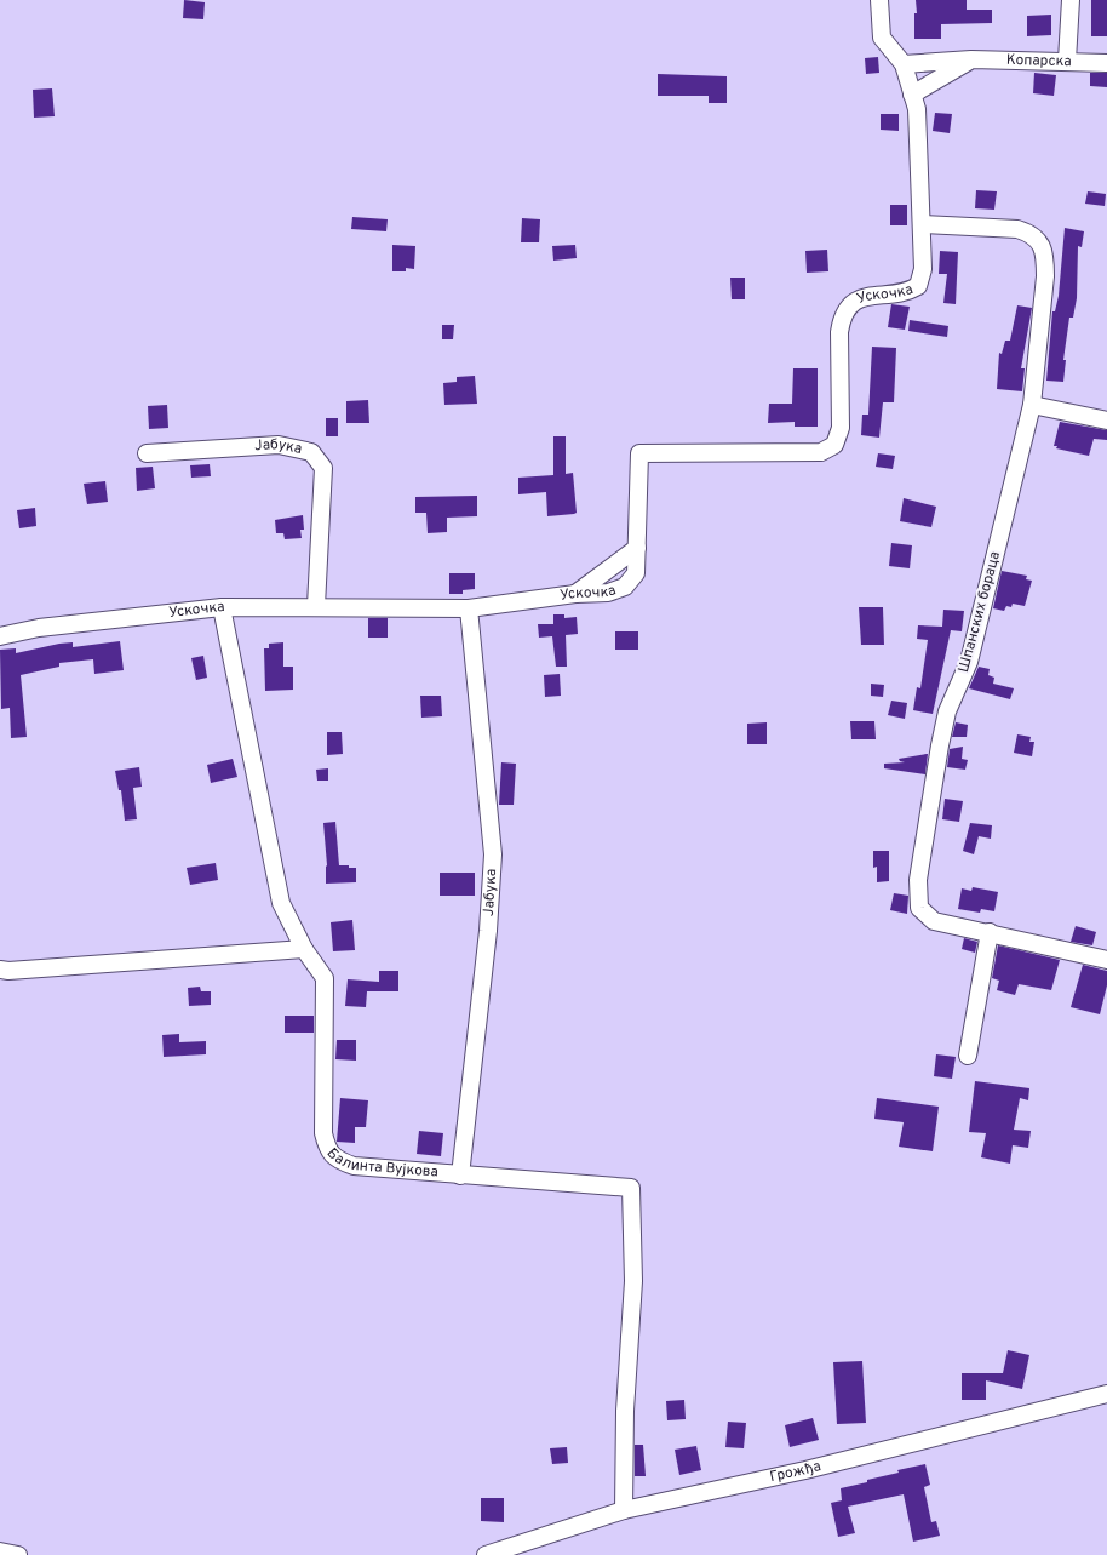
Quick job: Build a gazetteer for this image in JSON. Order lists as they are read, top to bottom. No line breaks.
{"streets":{"street":["Копарска","Ускочка","Јабука","Шпанских бораца","Балинта Вујкова","Грожђа"]},"crossings":[["Копарска","Ускочка"],["Ускочка","Јабука"],["Ускочка","Шпанских бораца"],["Ускочка","Балинта Вујкова"],["Јабука","Балинта Вујкова"],["Балинта Вујкова","Грожђа"]]}
